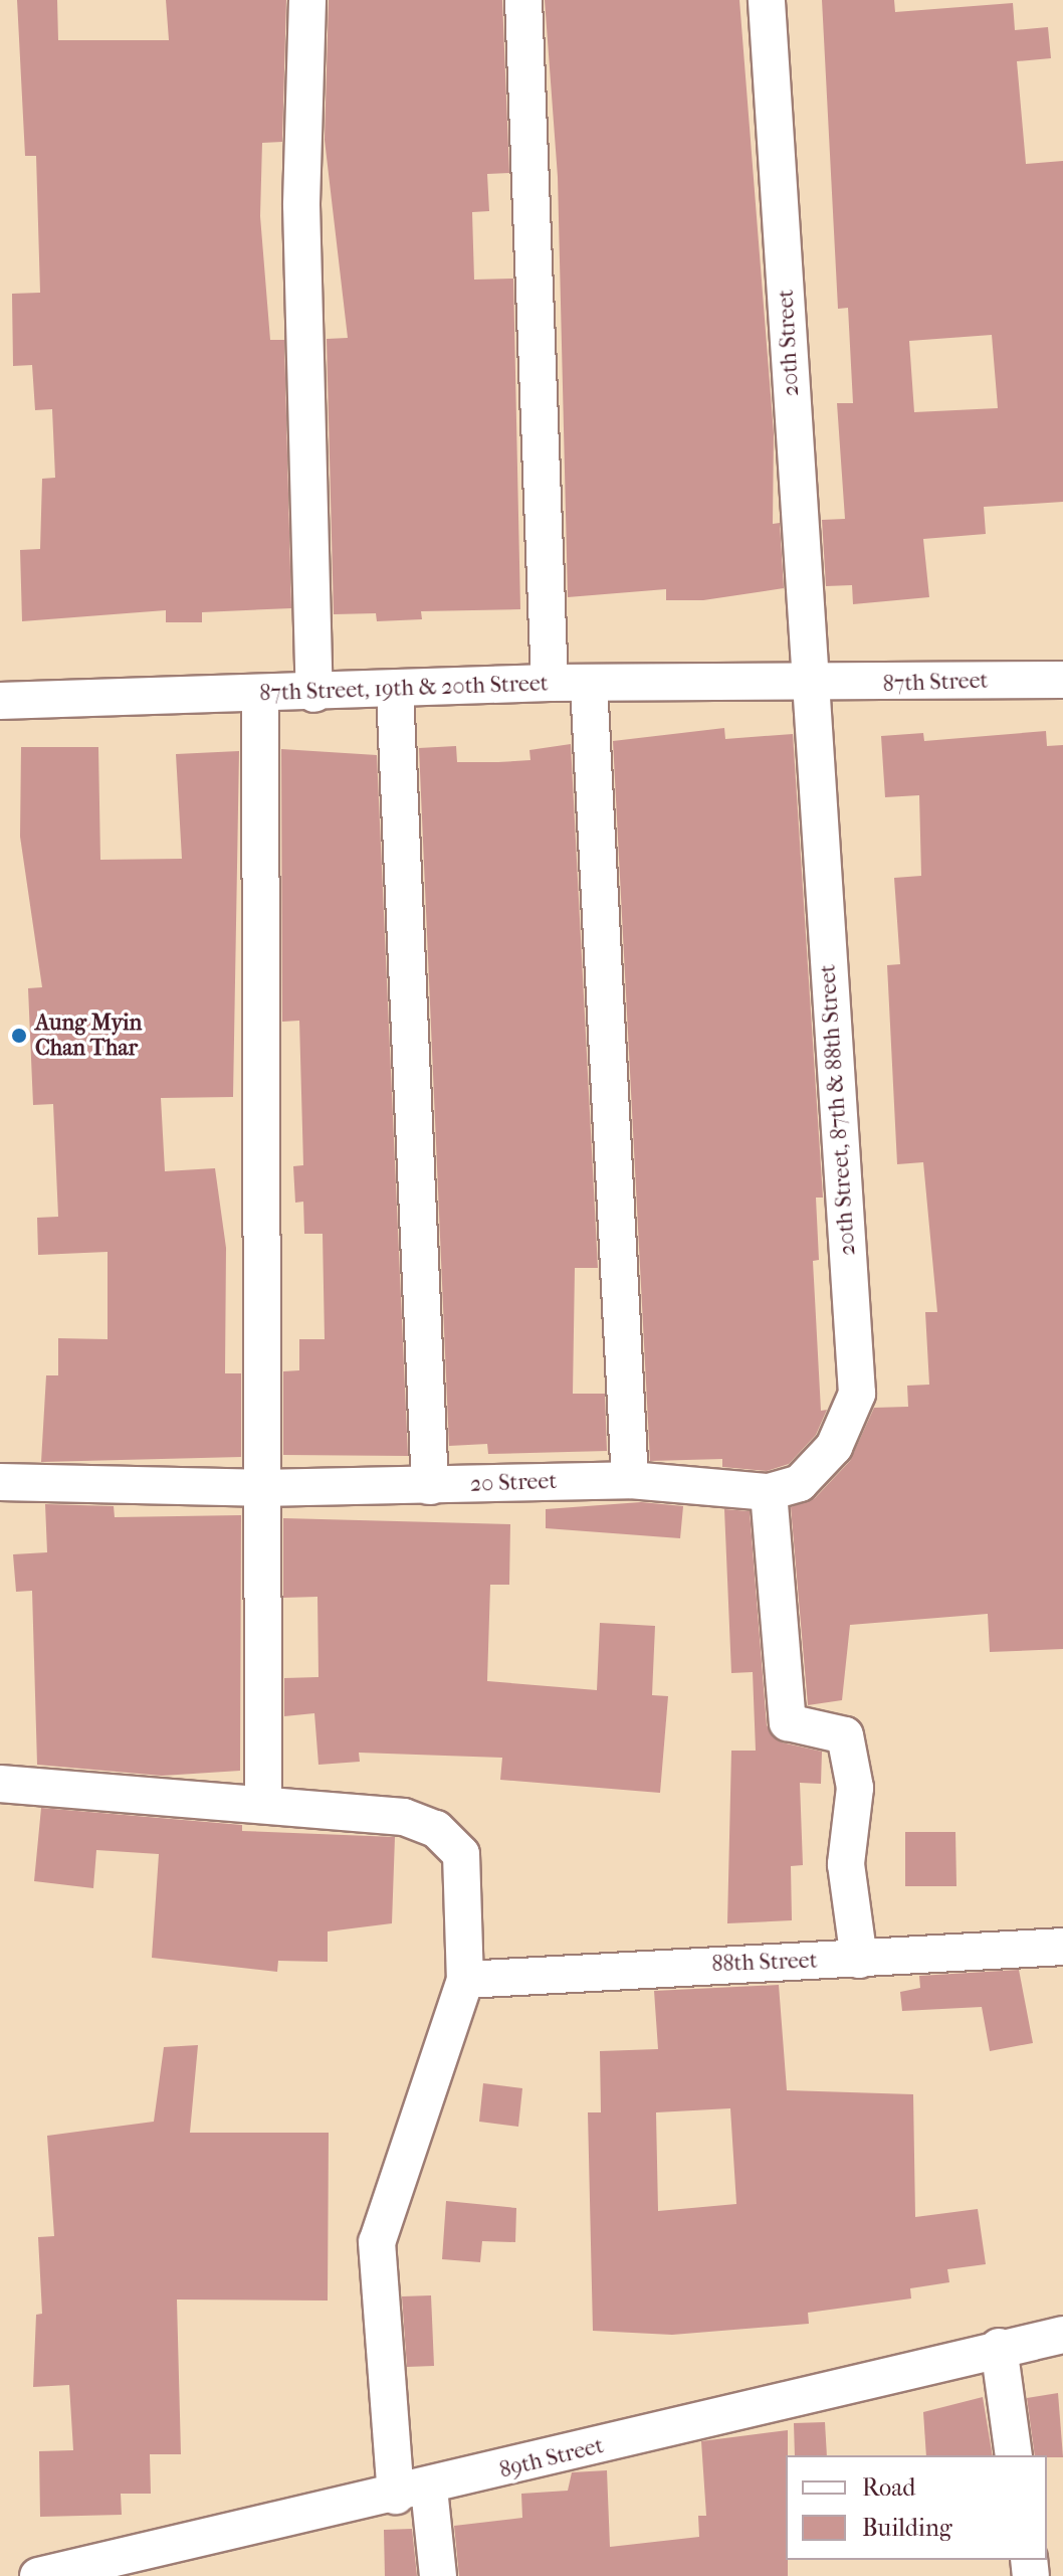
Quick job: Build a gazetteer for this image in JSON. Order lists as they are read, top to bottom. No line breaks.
{"streets":{"street":["20th Street","87th Street","87th Street, 19th & 20th Street","20th Street, 87th & 88th Street","20 Street","88th Street","89th Street"]},"crossings":[["20th Street","87th Street"],["20th Street","87th Street, 19th & 20th Street"],["20th Street","20th Street, 87th & 88th Street"],["87th Street","87th Street, 19th & 20th Street"],["87th Street","20th Street, 87th & 88th Street"],["87th Street, 19th & 20th Street","20th Street, 87th & 88th Street"],["20th Street, 87th & 88th Street","20 Street"]],"places":["Aung Myin Chan Thar"],"legend":["Road","Building"]}
